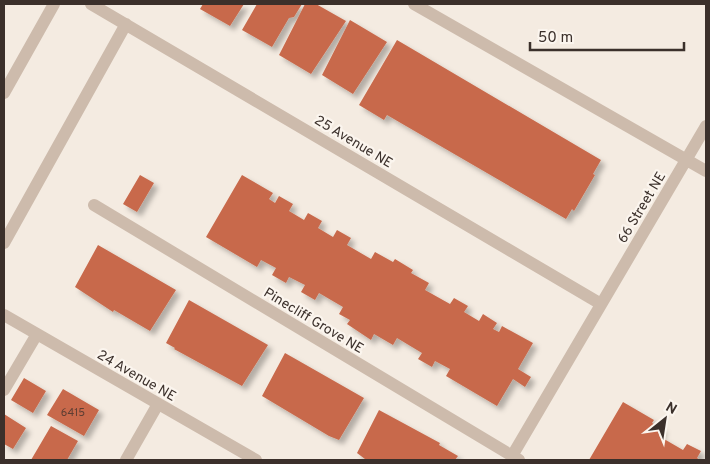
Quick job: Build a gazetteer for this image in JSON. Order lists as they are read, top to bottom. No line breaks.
{"streets":{"street":["25 Avenue NE","66 Street NE","Pinecliff Grove NE","24 Avenue NE"]},"crossings":[["25 Avenue NE","66 Street NE"],["66 Street NE","Pinecliff Grove NE"]],"house_numbers":["6415"],"scale_bar":"50 m","north":"top right"}
